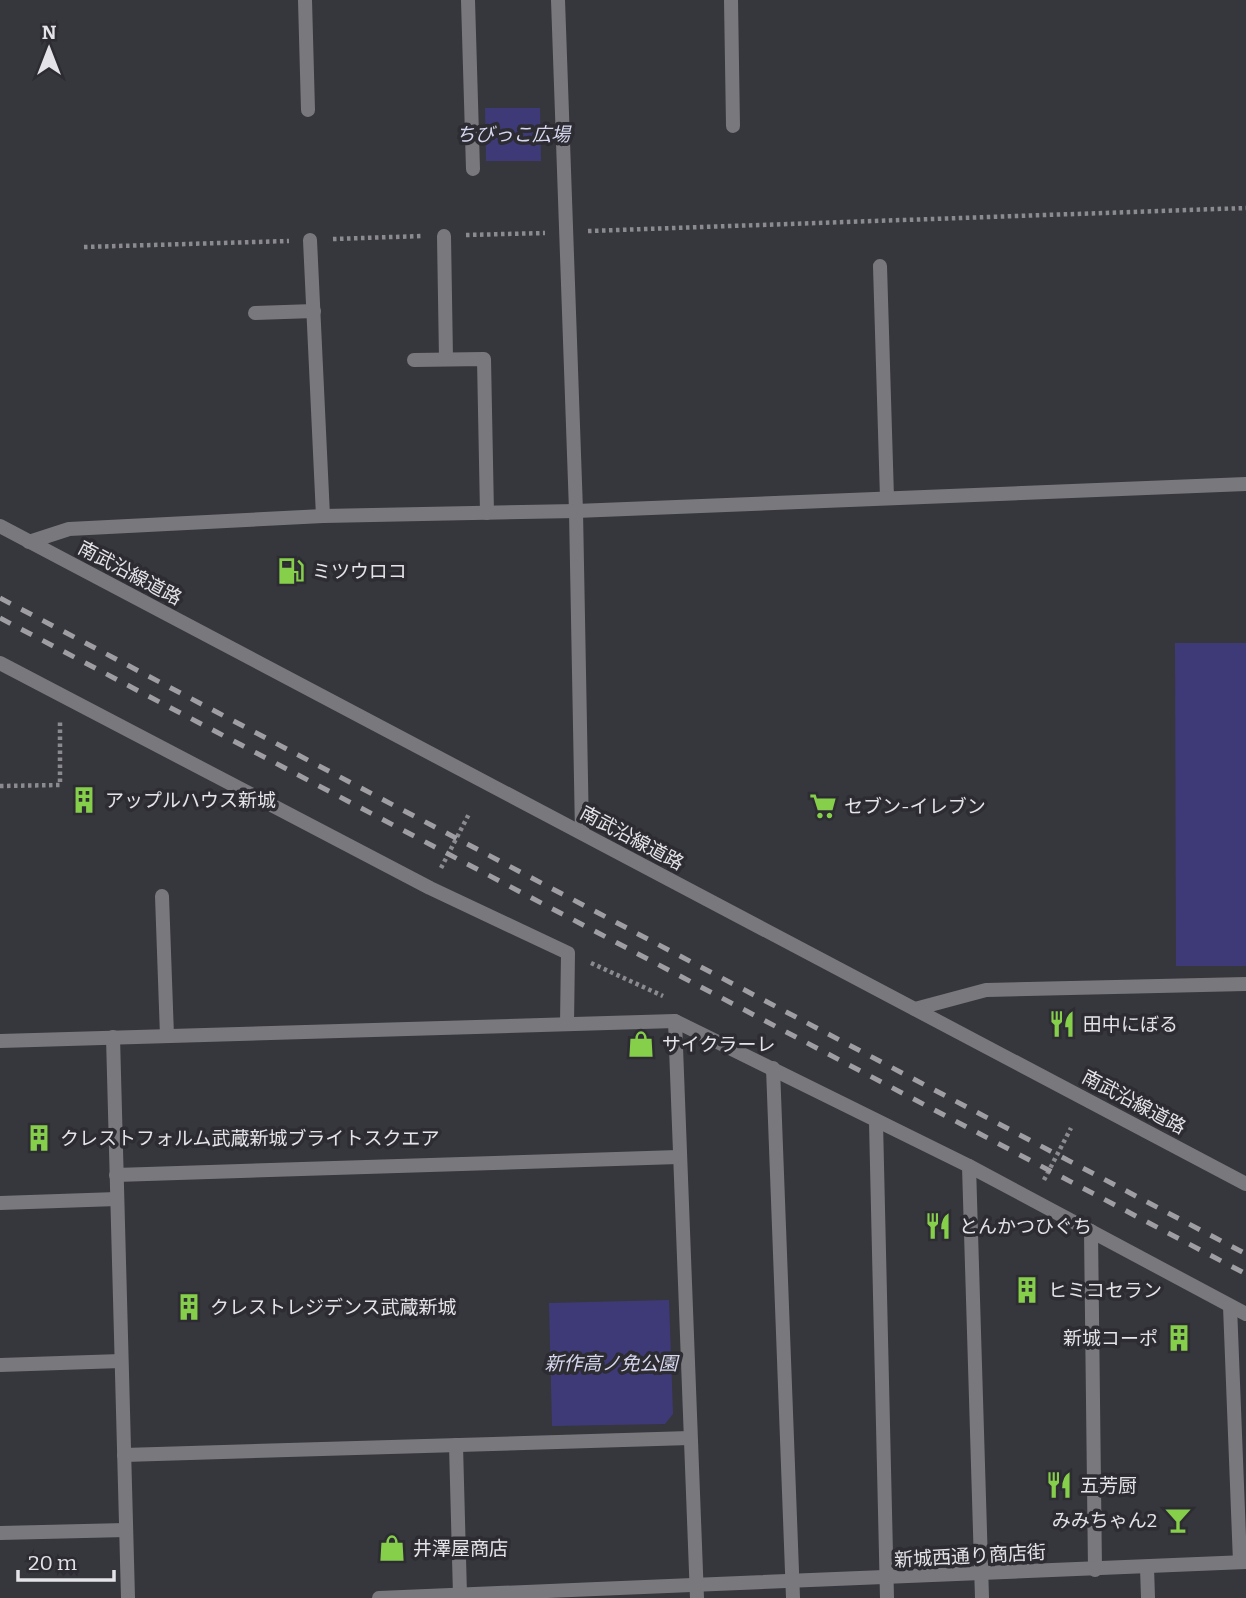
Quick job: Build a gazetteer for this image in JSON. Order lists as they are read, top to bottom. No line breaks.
{"streets":{"street":["南武沿線道路","新城西通り商店街"]},"parks":["ちびっこ広場","新作高ノ免公園"],"places":{"fuel station":["ミツウロコ"],"building":["アップルハウス新城","クレストフォルム武蔵新城ブライトスクエア","ヒミコセラン","クレストレジデンス武蔵新城","新城コーポ"],"supermarket":["セブン-イレブン"],"restaurant":["田中にぼる","とんかつひぐち","五芳厨"],"shop":["サイクラーレ","井澤屋商店"],"bar":["みみちゃん2"]},"scale_bar":"20 m","north":"top"}
